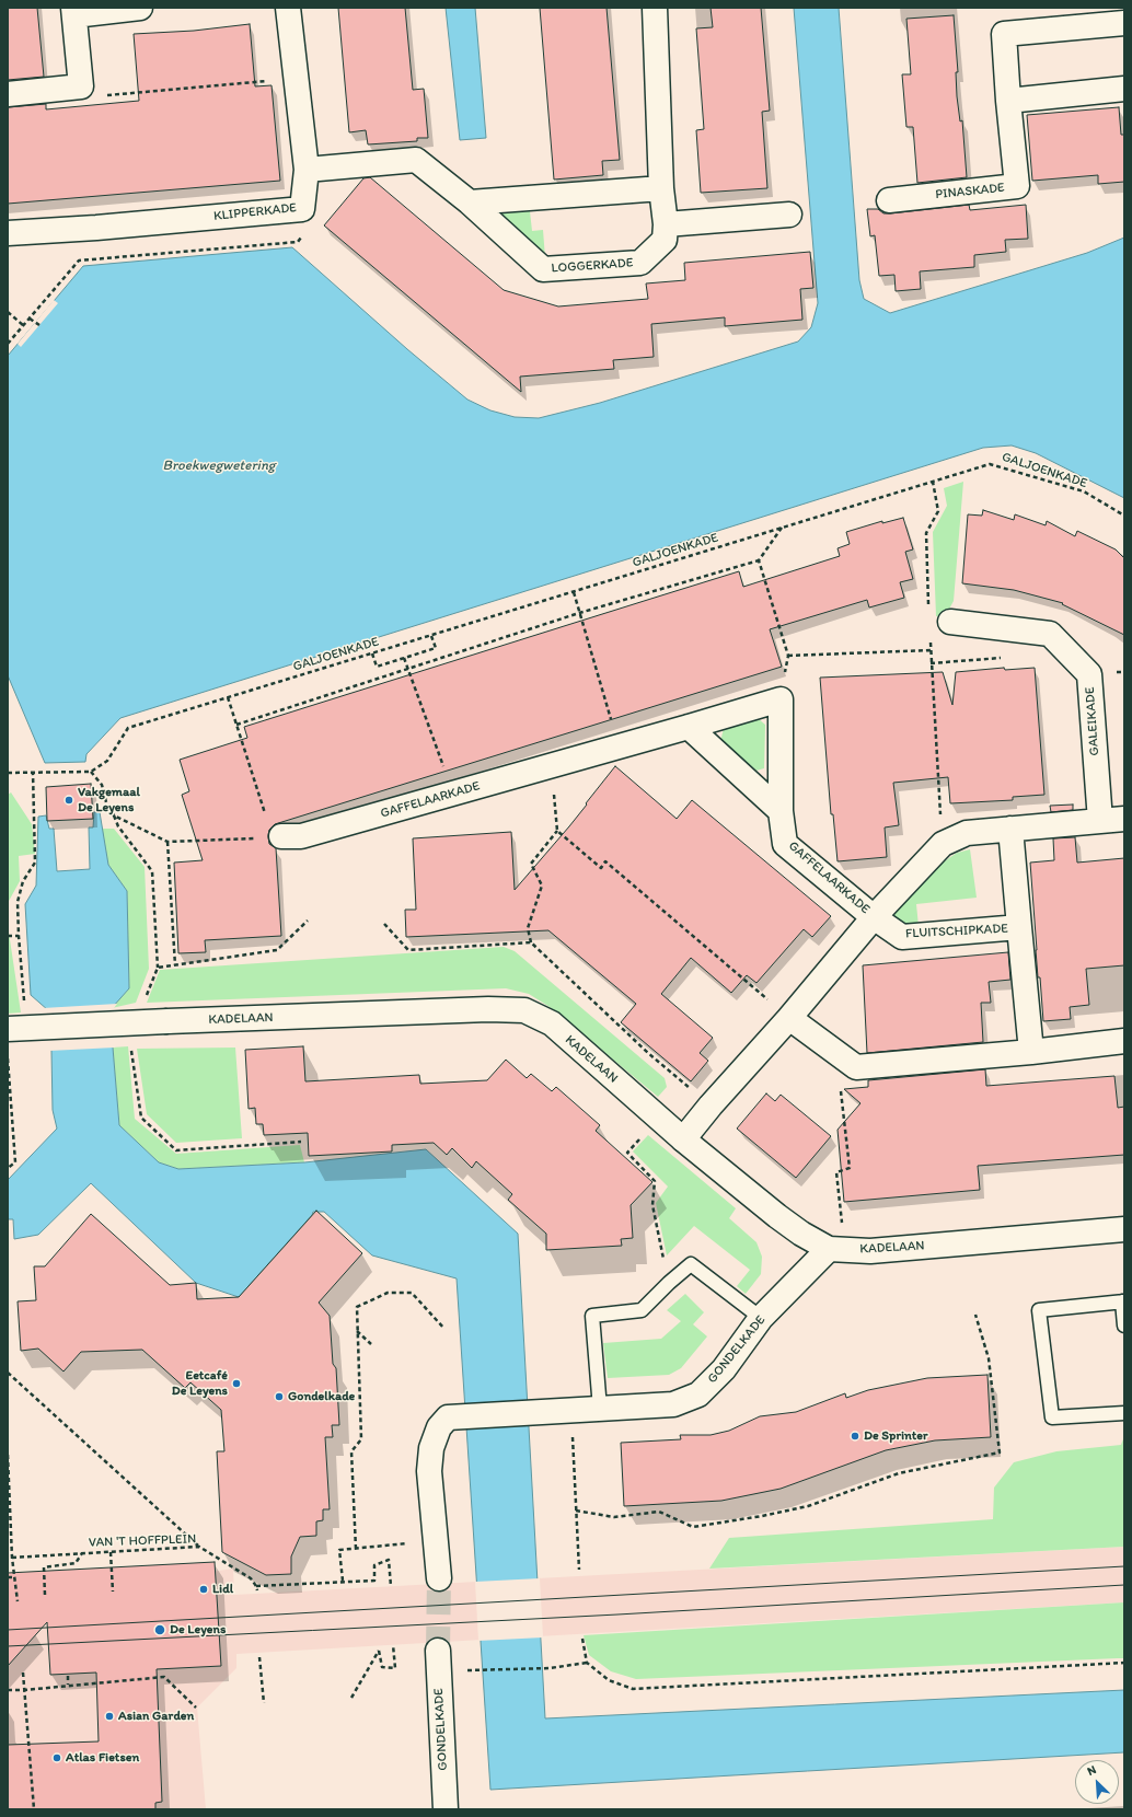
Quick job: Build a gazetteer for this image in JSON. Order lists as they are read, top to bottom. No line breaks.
{"streets":{"street":["PINASKADE","KLIPPERKADE","LOGGERKADE","GALEIKADE","GAFFELAARKADE","FLUITSCHIPKADE","KADELAAN","GONDELKADE"],"path":["GALJOENKADE","VAN 'T HOFFPLEIN"]},"crossings":[["KLIPPERKADE","LOGGERKADE"],["GAFFELAARKADE","FLUITSCHIPKADE"],["KADELAAN","GONDELKADE"]],"water":["Broekwegwetering"],"places":["Vakgemaal De Leyens","Eetcafé De Leyens","Gondelkade","De Sprinter","Lidl","De Leyens","Asian Garden","Atlas Fietsen"],"north":"top left"}
